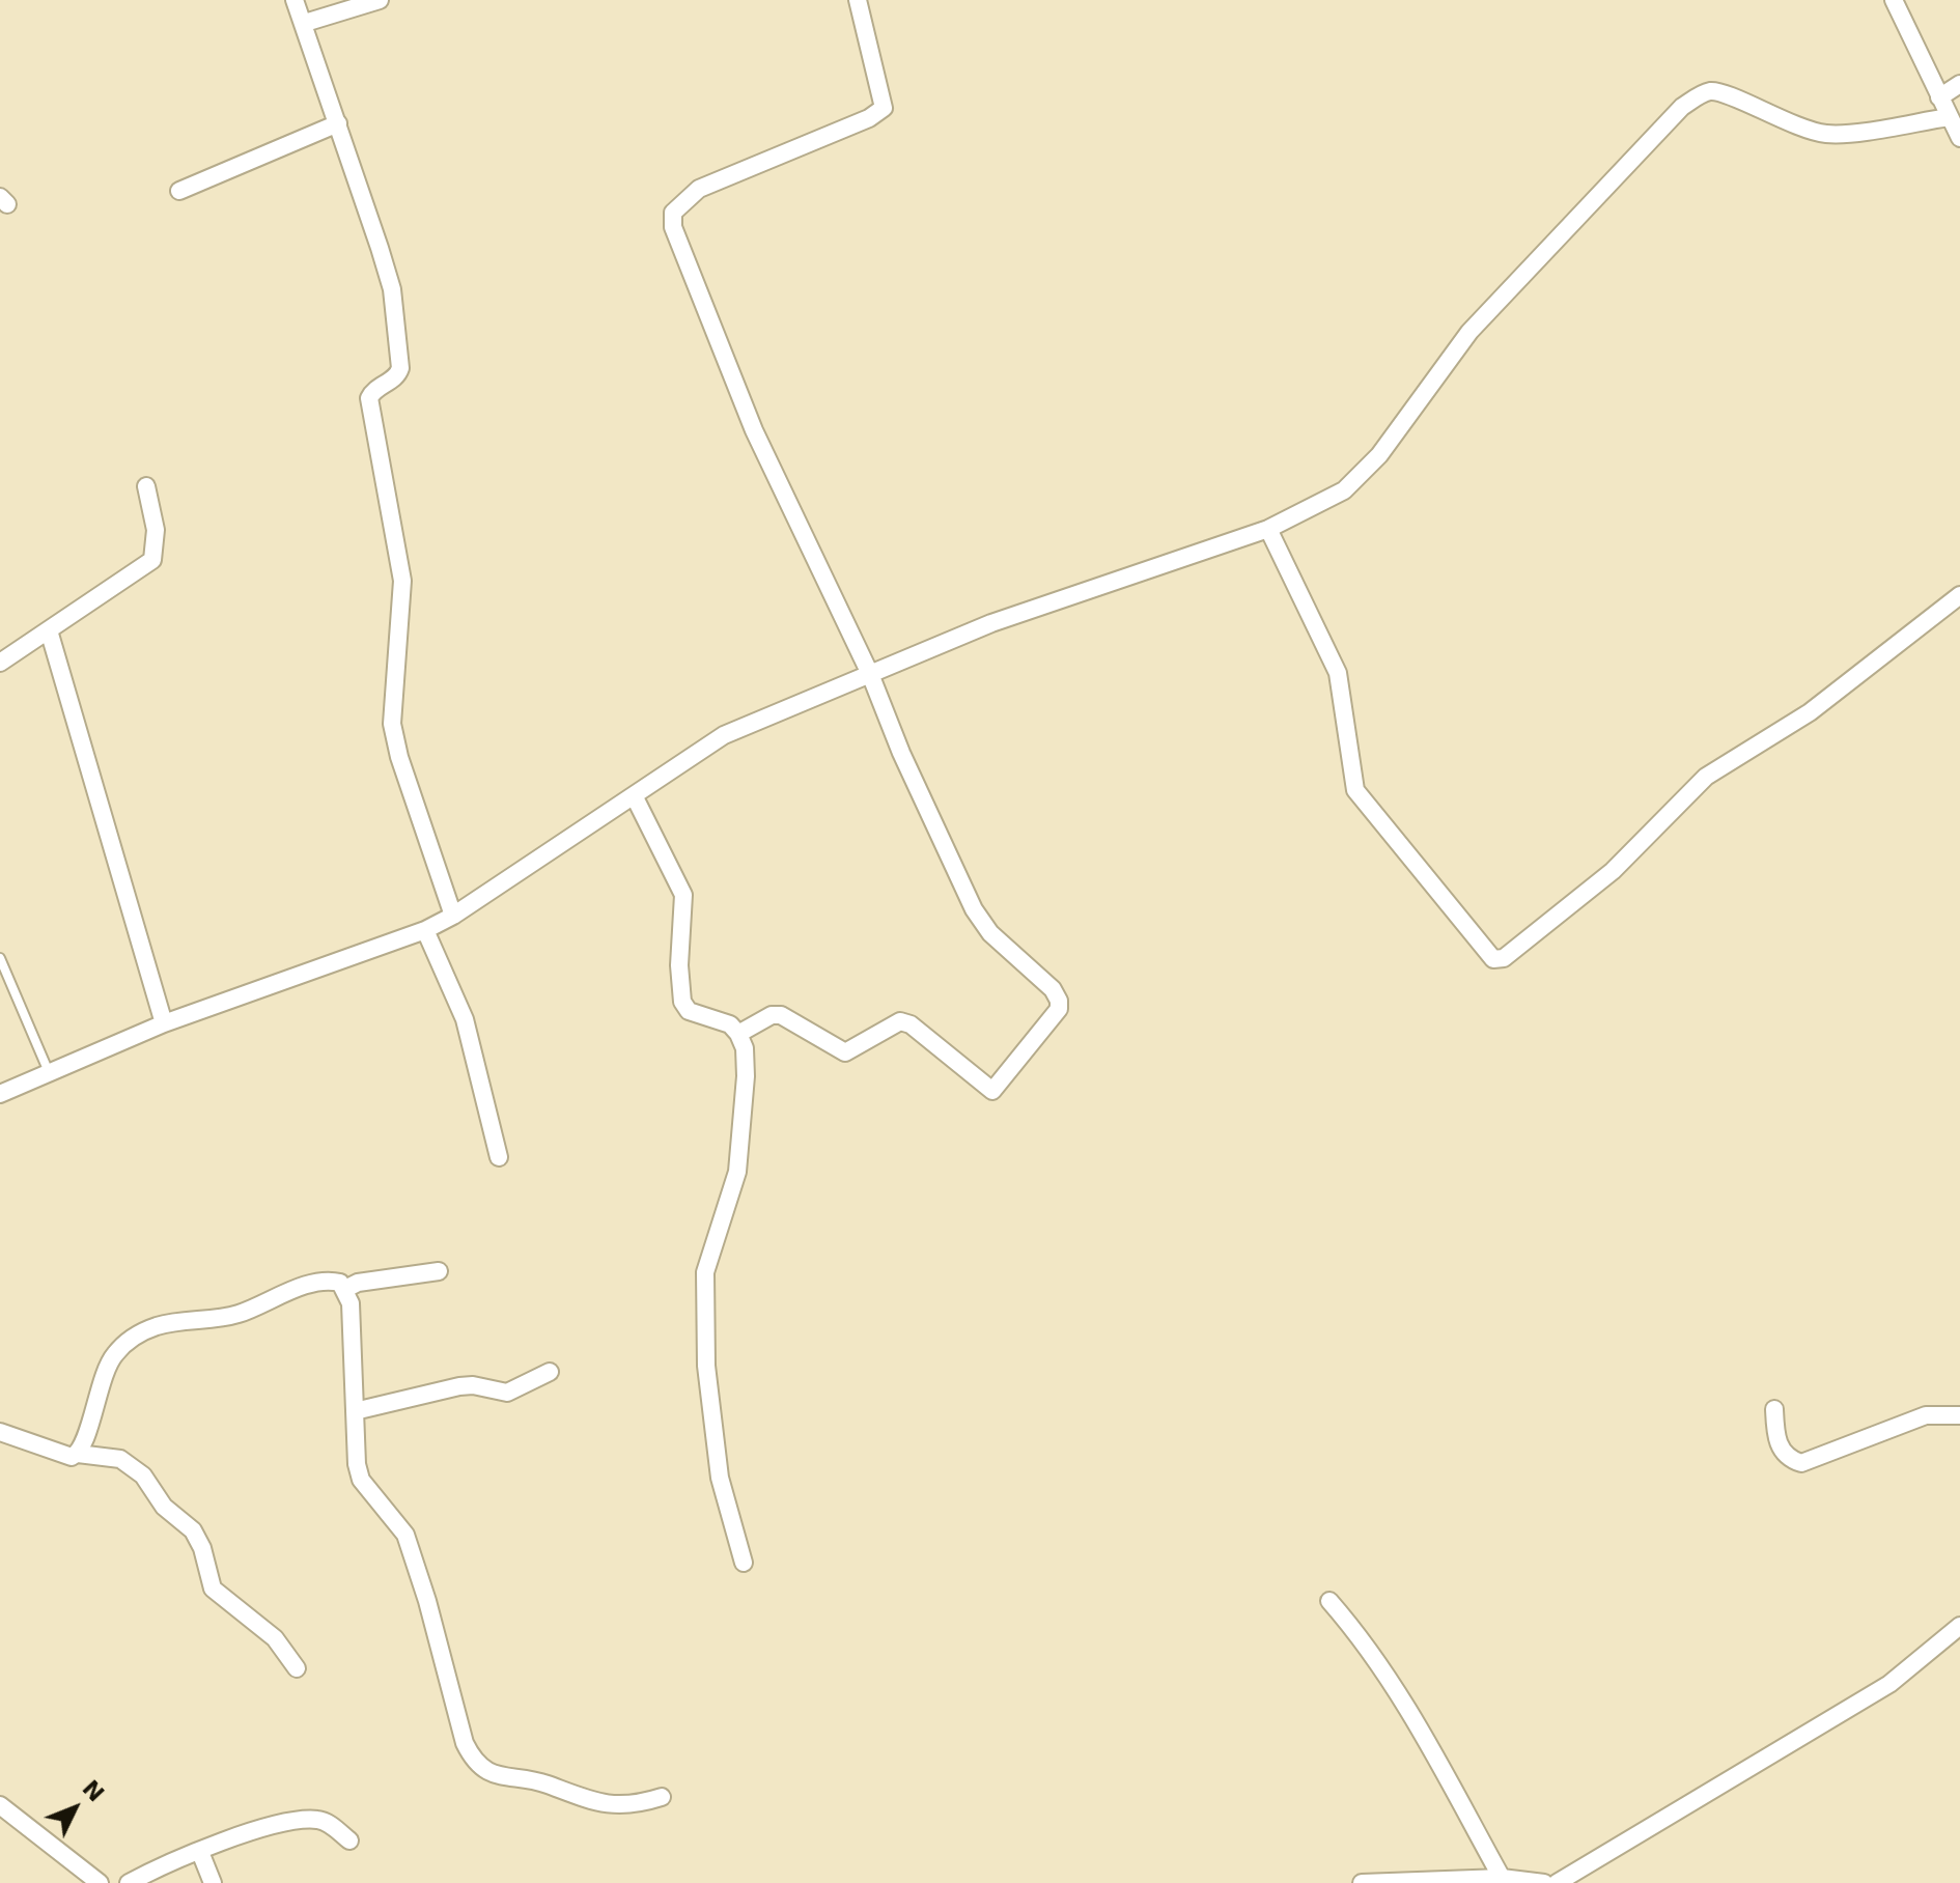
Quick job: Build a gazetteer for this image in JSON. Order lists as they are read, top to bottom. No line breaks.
{"north":"top right"}
